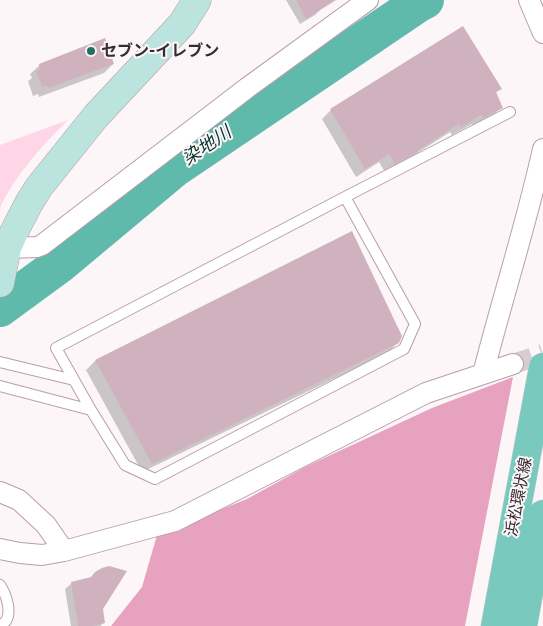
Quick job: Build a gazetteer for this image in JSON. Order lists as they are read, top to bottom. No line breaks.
{"streets":{"main road":["浜松環状線"]},"water":["染地川"],"places":["セブン-イレブン"]}
